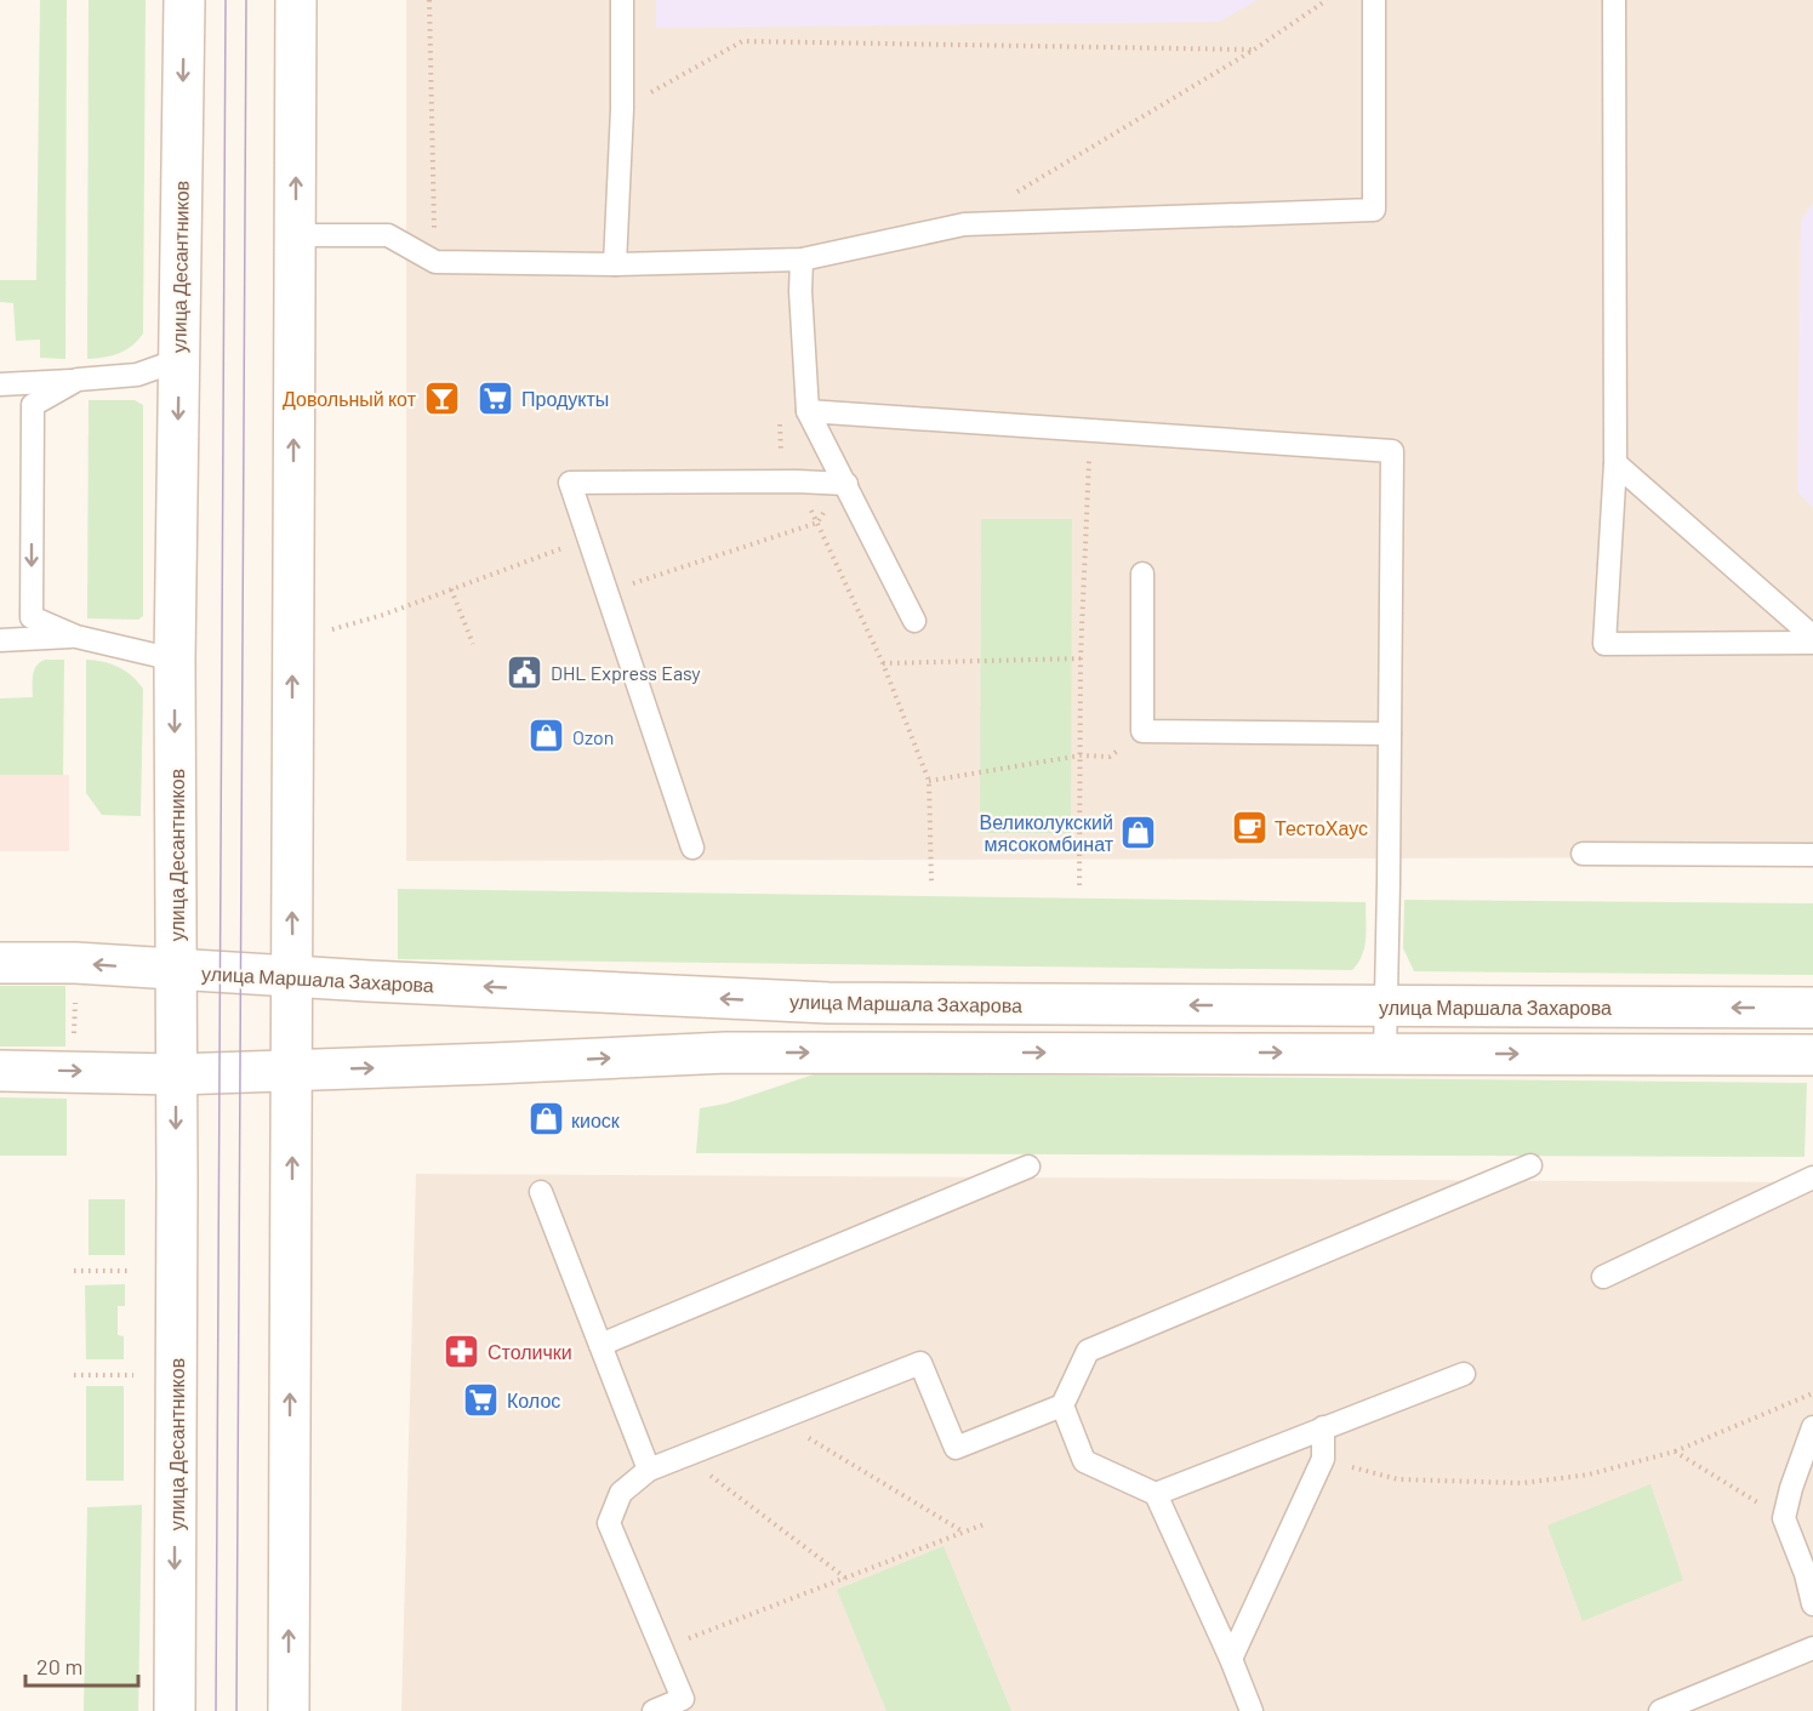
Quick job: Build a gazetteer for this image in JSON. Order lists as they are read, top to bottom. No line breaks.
{"streets":{"street":["улица Десантников","улица Маршала Захарова"]},"crossings":[["улица Десантников","улица Маршала Захарова"]],"places":{"bar":["Довольный кот"],"supermarket":["Продукты","Колос"],"public building":["DHL Express Easy"],"shop":["Ozon","Великолукский мясокомбинат","киоск"],"cafe":["ТестоХаус"],"pharmacy":["Столички"]},"scale_bar":"20 m"}
